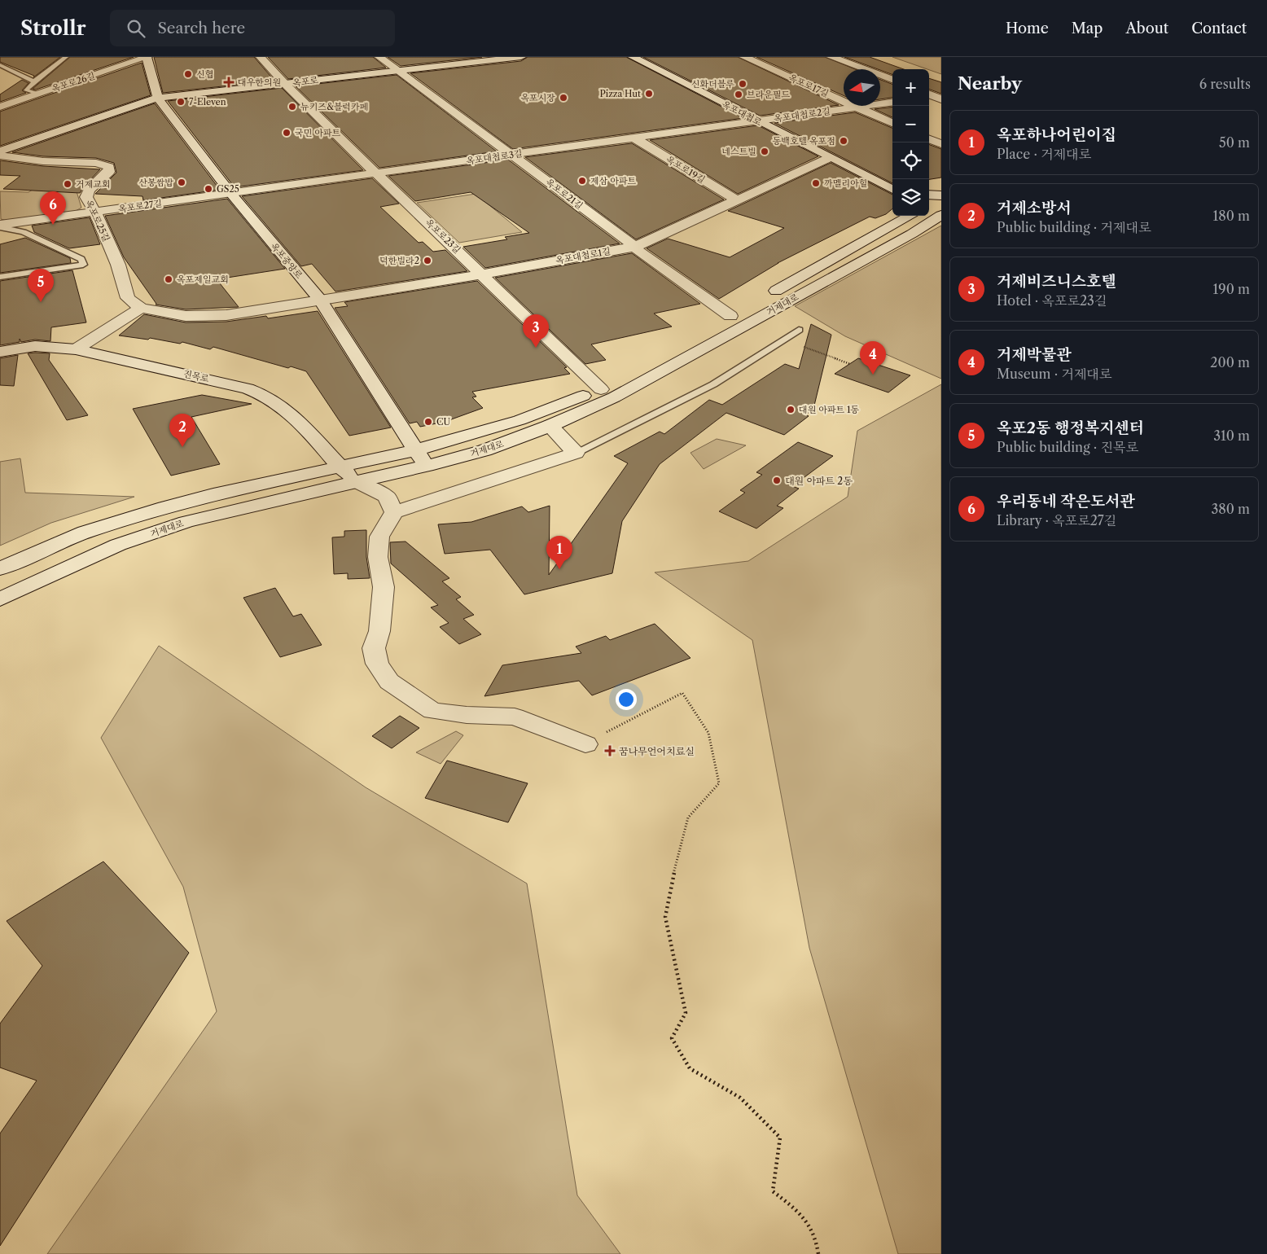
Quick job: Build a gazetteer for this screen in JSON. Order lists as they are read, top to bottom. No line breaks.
{"streets":{"street":["옥포로","옥포로26길","옥포로17길","옥포대첩로","옥포대첩로2길","옥포대첩로3길","옥포로19길","옥포로21길","옥포로27길","옥포로25길","옥포로23길","옥포대첩로1길","옥포중앙로","거제대로","진목로"]},"crossings":[["옥포로","옥포로21길"],["옥포로","옥포로23길"],["옥포로","옥포중앙로"],["옥포로26길","옥포중앙로"],["옥포로17길","옥포대첩로2길"],["옥포대첩로","옥포대첩로2길"],["옥포대첩로","옥포대첩로3길"],["옥포대첩로","옥포대첩로1길"],["옥포대첩로2길","옥포대첩로3길"],["옥포대첩로3길","옥포로19길"],["옥포대첩로3길","옥포로21길"],["옥포대첩로3길","옥포로27길"],["옥포대첩로3길","옥포로23길"],["옥포대첩로3길","옥포중앙로"],["옥포로19길","옥포대첩로1길"],["옥포로21길","옥포대첩로1길"],["옥포로21길","거제대로"],["옥포로27길","옥포로25길"],["옥포로27길","옥포중앙로"],["옥포로25길","옥포대첩로1길"],["옥포로23길","옥포대첩로1길"],["옥포로23길","거제대로"],["옥포대첩로1길","옥포중앙로"],["옥포중앙로","거제대로"],["거제대로","진목로"]],"places":{"other":["신협","신화더블루","Pizza Hut","브라운필드","옥포시장","7-Eleven","뉴키즈&블럭카페","국민 아파트","동백호텔 옥포점","네스트빌","제삼 아파트","산봉쌈밥","까멜리아힐","거제교회","GS25","덕한빌라2","옥포제일교회","대원 아파트 1동","CU","대원 아파트 2동"],"health":["대우한의원","꿈나무언어치료실"]},"north":"left","page":{"header":"Strollr","search":"Search here","nav":["Home","Map","About","Contact"],"heading":["Nearby","6 results"],"map_buttons":["+","−"],"list":[{"mark":"1","name":"옥포하나어린이집","note":"Place · 거제대로","value":"50 m"},{"mark":"2","name":"거제소방서","note":"Public building · 거제대로","value":"180 m"},{"mark":"3","name":"거제비즈니스호텔","note":"Hotel · 옥포로23길","value":"190 m"},{"mark":"4","name":"거제박물관","note":"Museum · 거제대로","value":"200 m"},{"mark":"5","name":"옥포2동 행정복지센터","note":"Public building · 진목로","value":"310 m"},{"mark":"6","name":"우리동네 작은도서관","note":"Library · 옥포로27길","value":"380 m"}],"pins":["6","5","3","4","2","1"]}}
